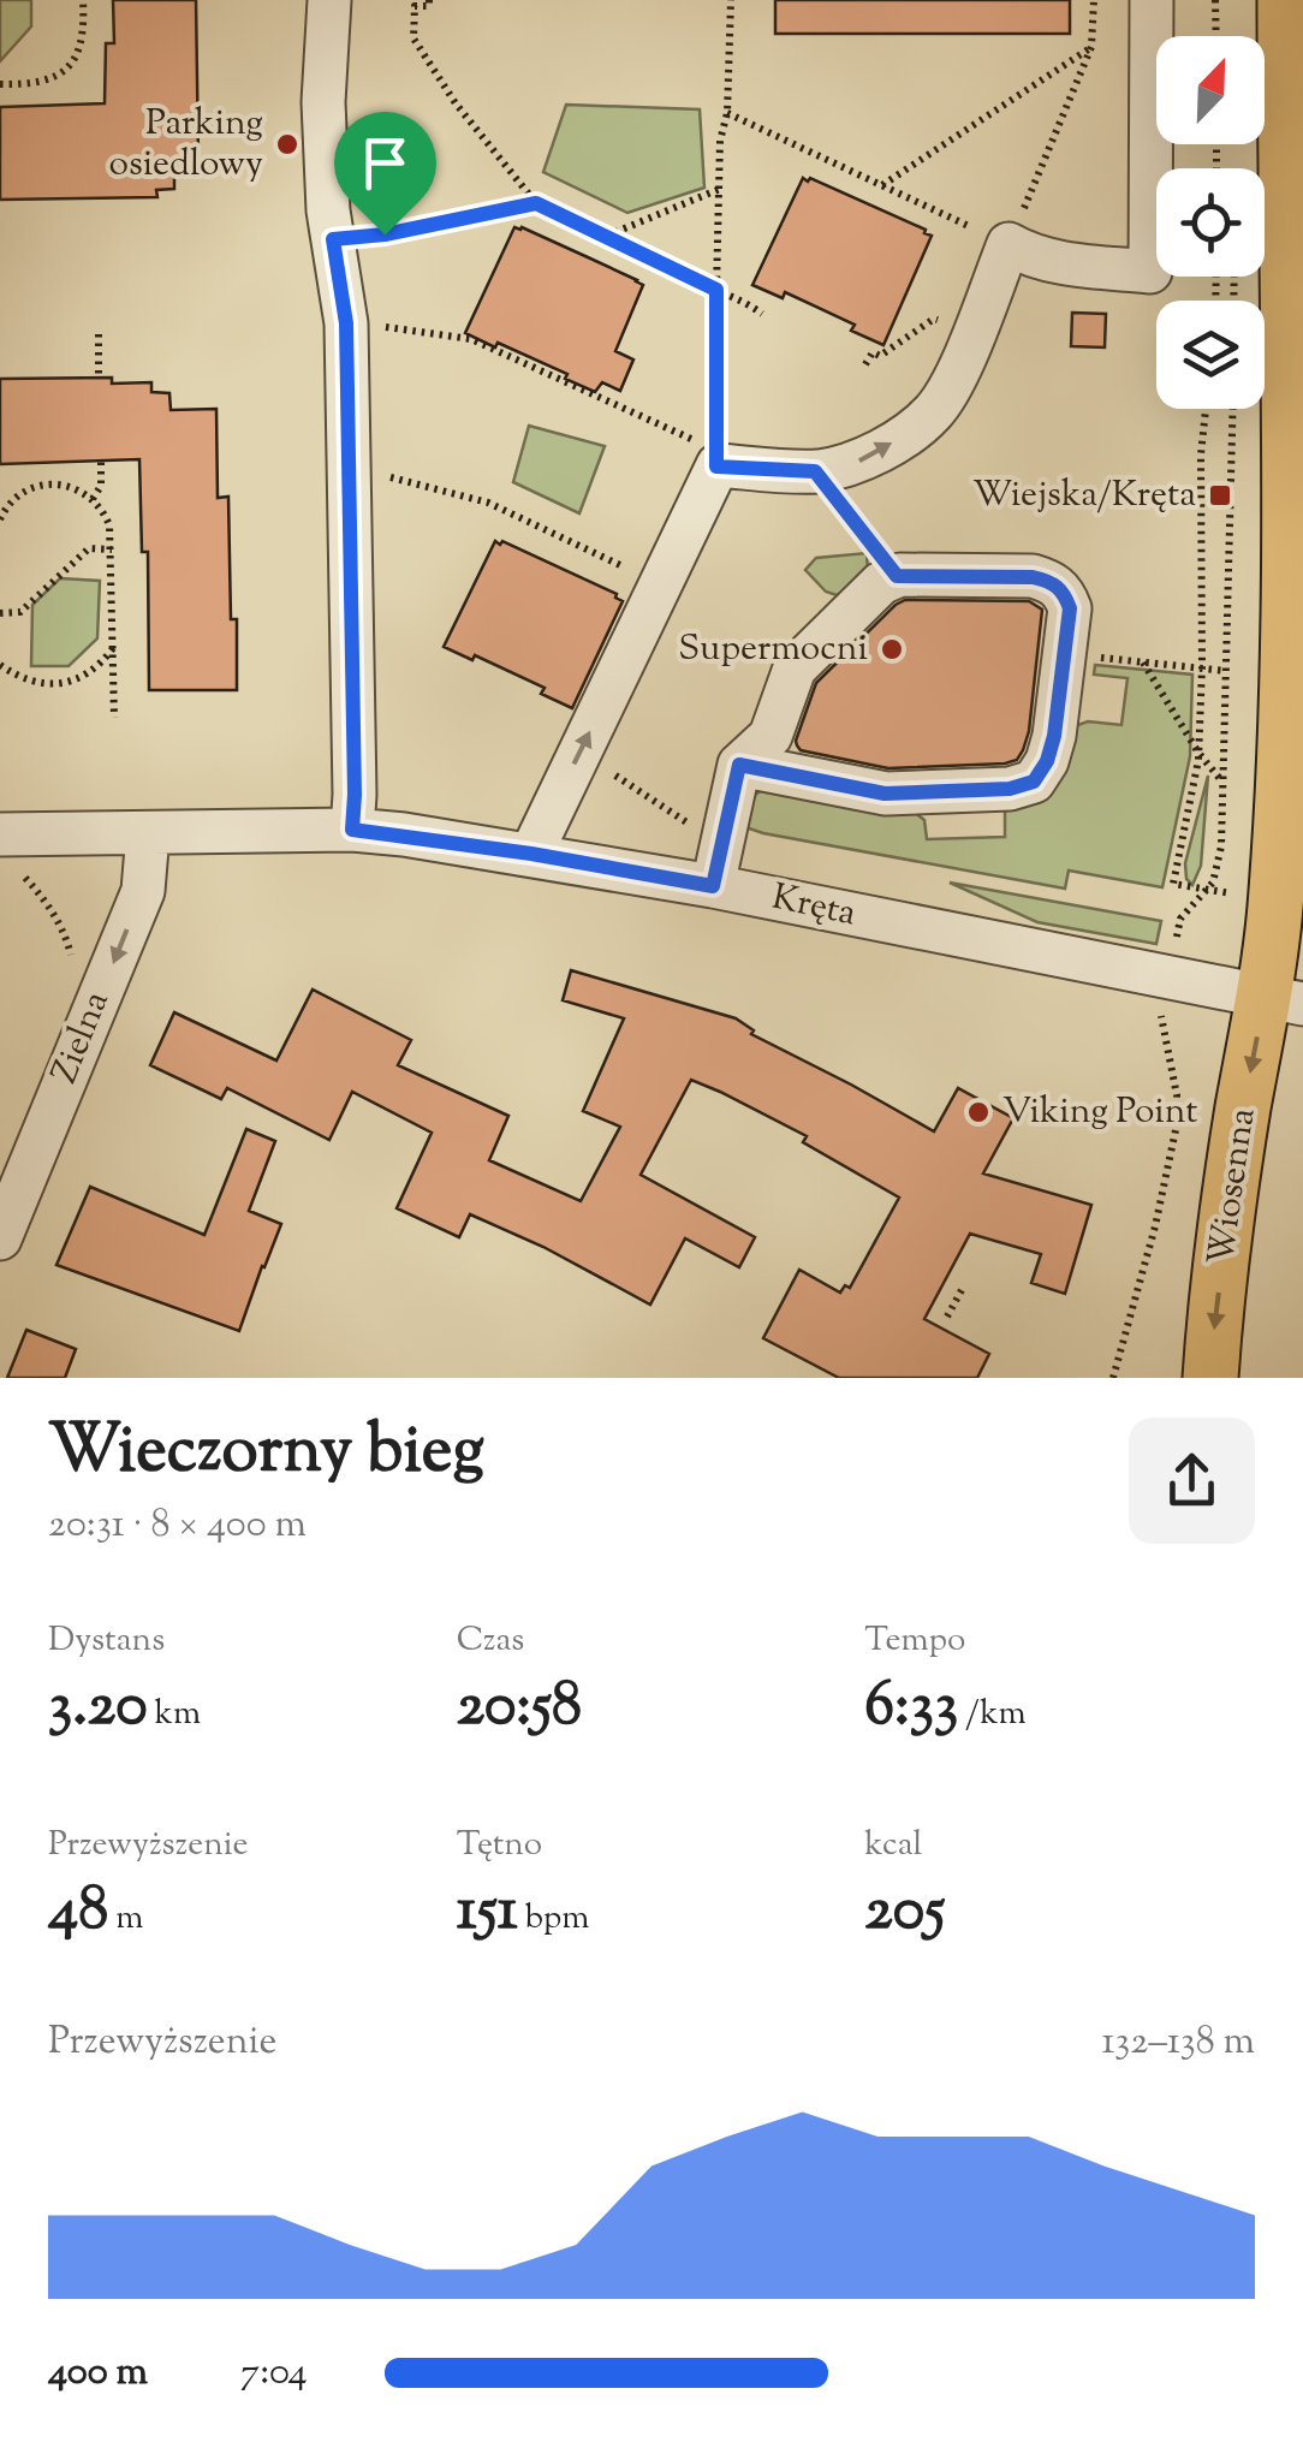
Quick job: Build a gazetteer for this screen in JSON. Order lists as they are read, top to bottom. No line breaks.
{"streets":{"main road":["Wiosenna"],"street":["Kręta","Zielna"]},"crossings":[["Kręta","Zielna"],["Kręta","Wiosenna"]],"one_way":["Zielna"],"places":{"other":["Parking osiedlowy","Supermocni","Viking Point"],"transit":["Wiejska/Kręta"]},"north":"top right","page":{"heading":["Wieczorny bieg","20:31 · 8 × 400 m"],"stats":[["Dystans","3.20 km"],["Czas","20:58"],["Tempo","6:33 /km"],["Przewyższenie","48 m"],["Tętno","151 bpm"],["kcal","205"]],"chart":["Przewyższenie","132–138 m"],"list":[{"name":"400 m","note":"7:04"}]}}
